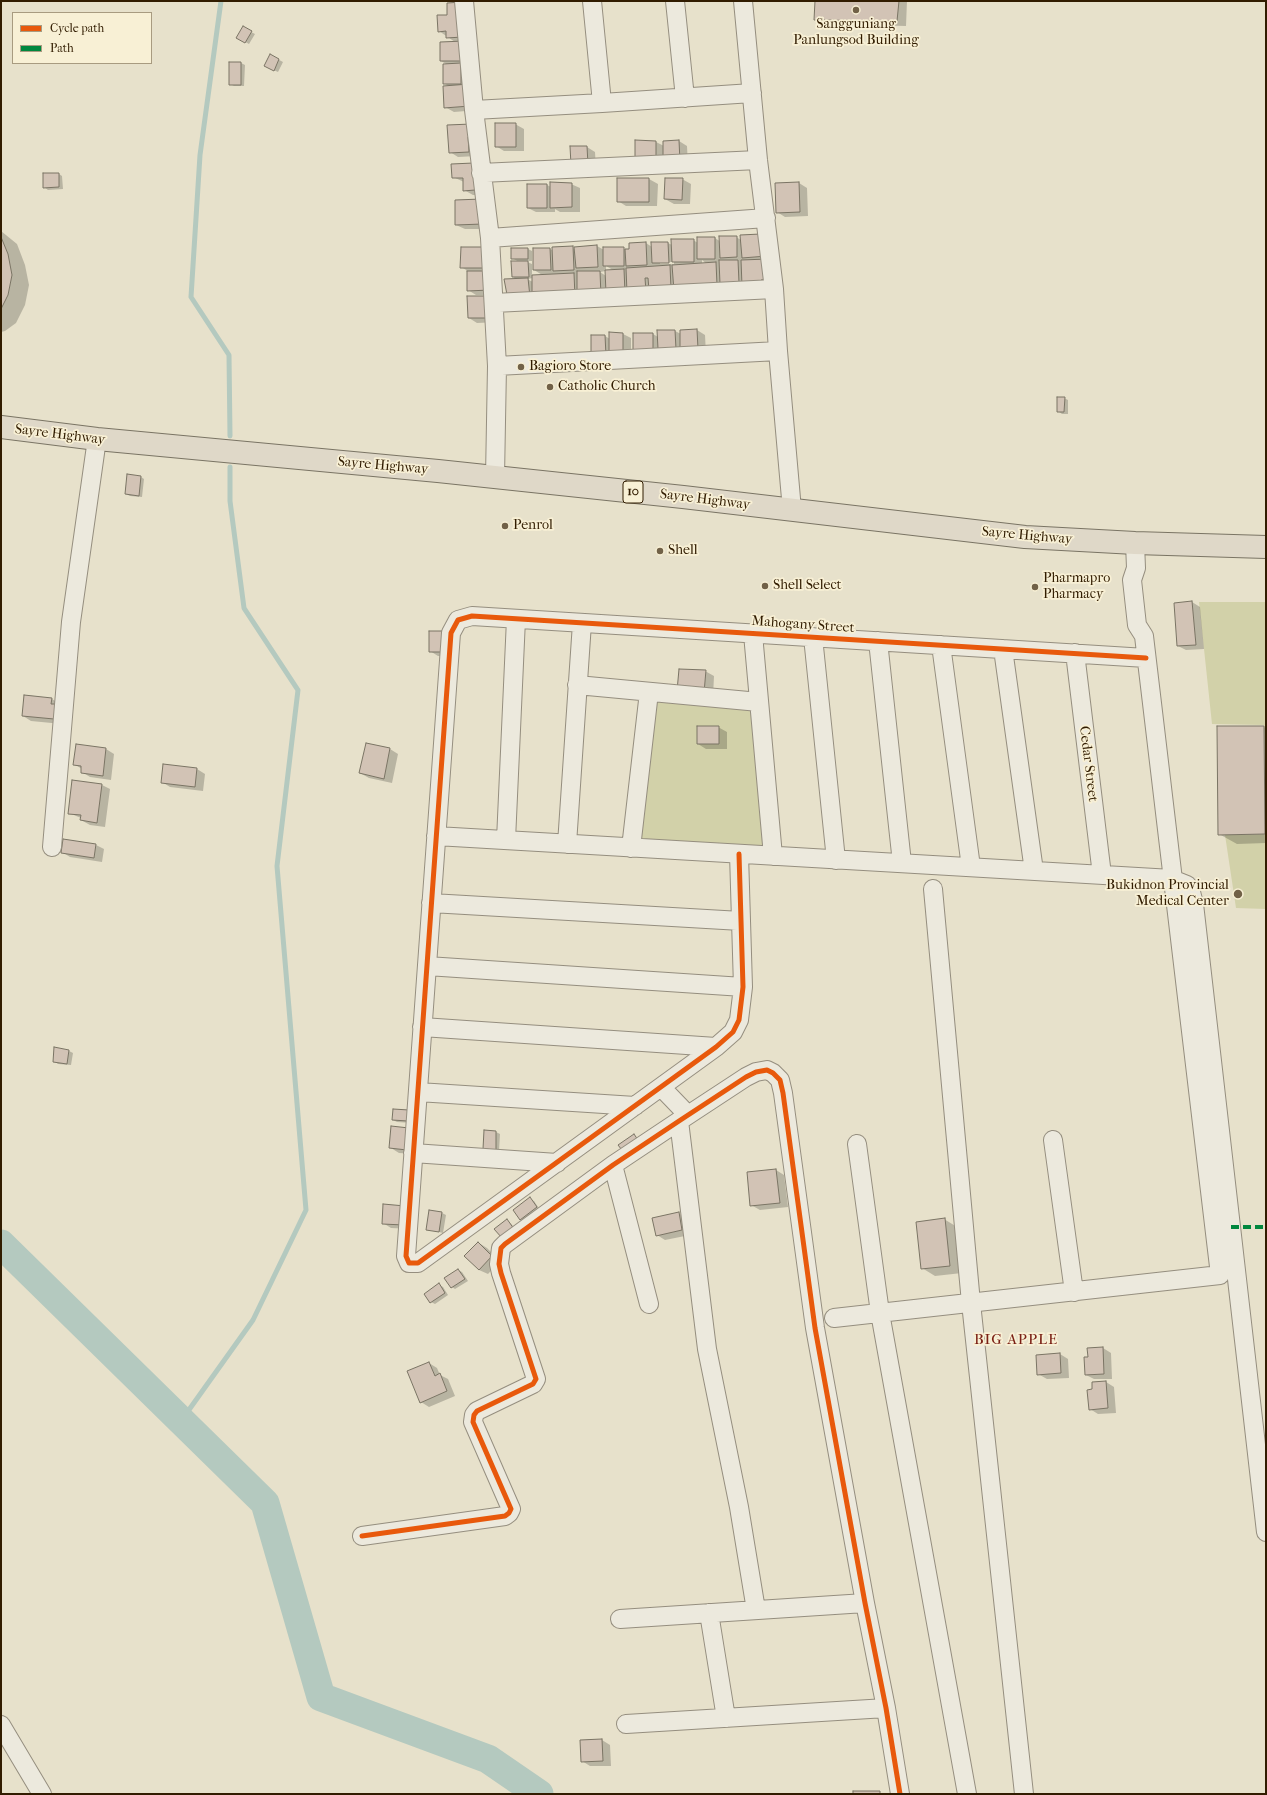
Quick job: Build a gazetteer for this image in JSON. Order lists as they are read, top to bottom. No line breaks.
{"streets":{"highway":["Sayre Highway","10"],"street":["Mahogany Street","Cedar Street"]},"crossings":[["Mahogany Street","Cedar Street"]],"districts":["BIG APPLE"],"places":["Sangguniang Panlungsod Building","Bagioro Store","Catholic Church","Penrol","Shell","Shell Select","Pharmapro Pharmacy","Bukidnon Provincial Medical Center"],"legend":["Cycle path","Path"]}
